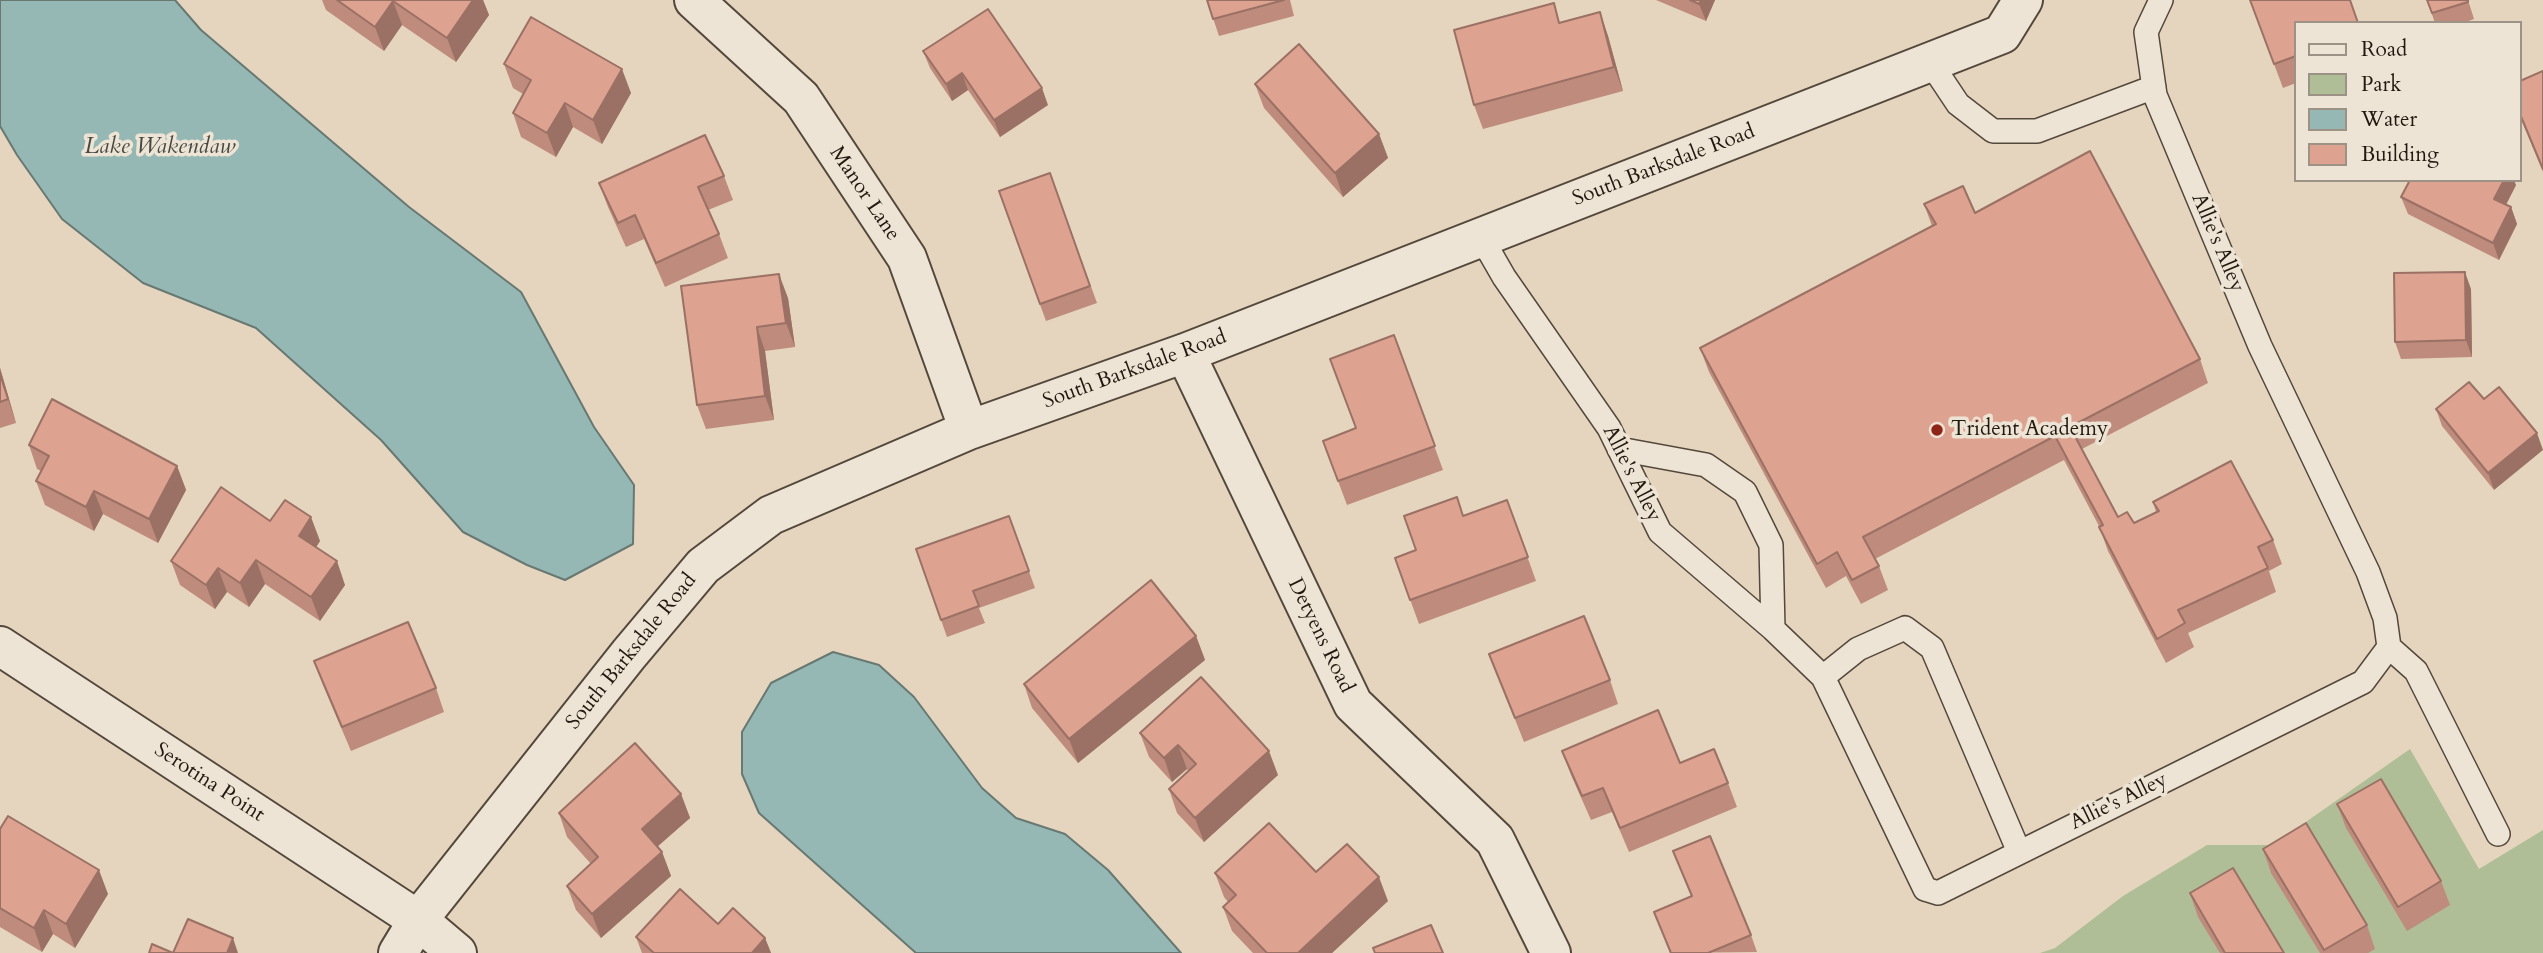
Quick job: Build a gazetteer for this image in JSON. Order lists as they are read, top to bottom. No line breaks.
{"streets":{"street":["South Barksdale Road","Manor Lane","Detyens Road","Serotina Point"],"lane":["Allie's Alley"]},"crossings":[["South Barksdale Road","Manor Lane"],["South Barksdale Road","Allie's Alley"],["South Barksdale Road","Detyens Road"],["South Barksdale Road","Serotina Point"]],"water":["Lake Wakendaw"],"places":["Trident Academy"],"legend":["Road","Park","Water","Building"]}
